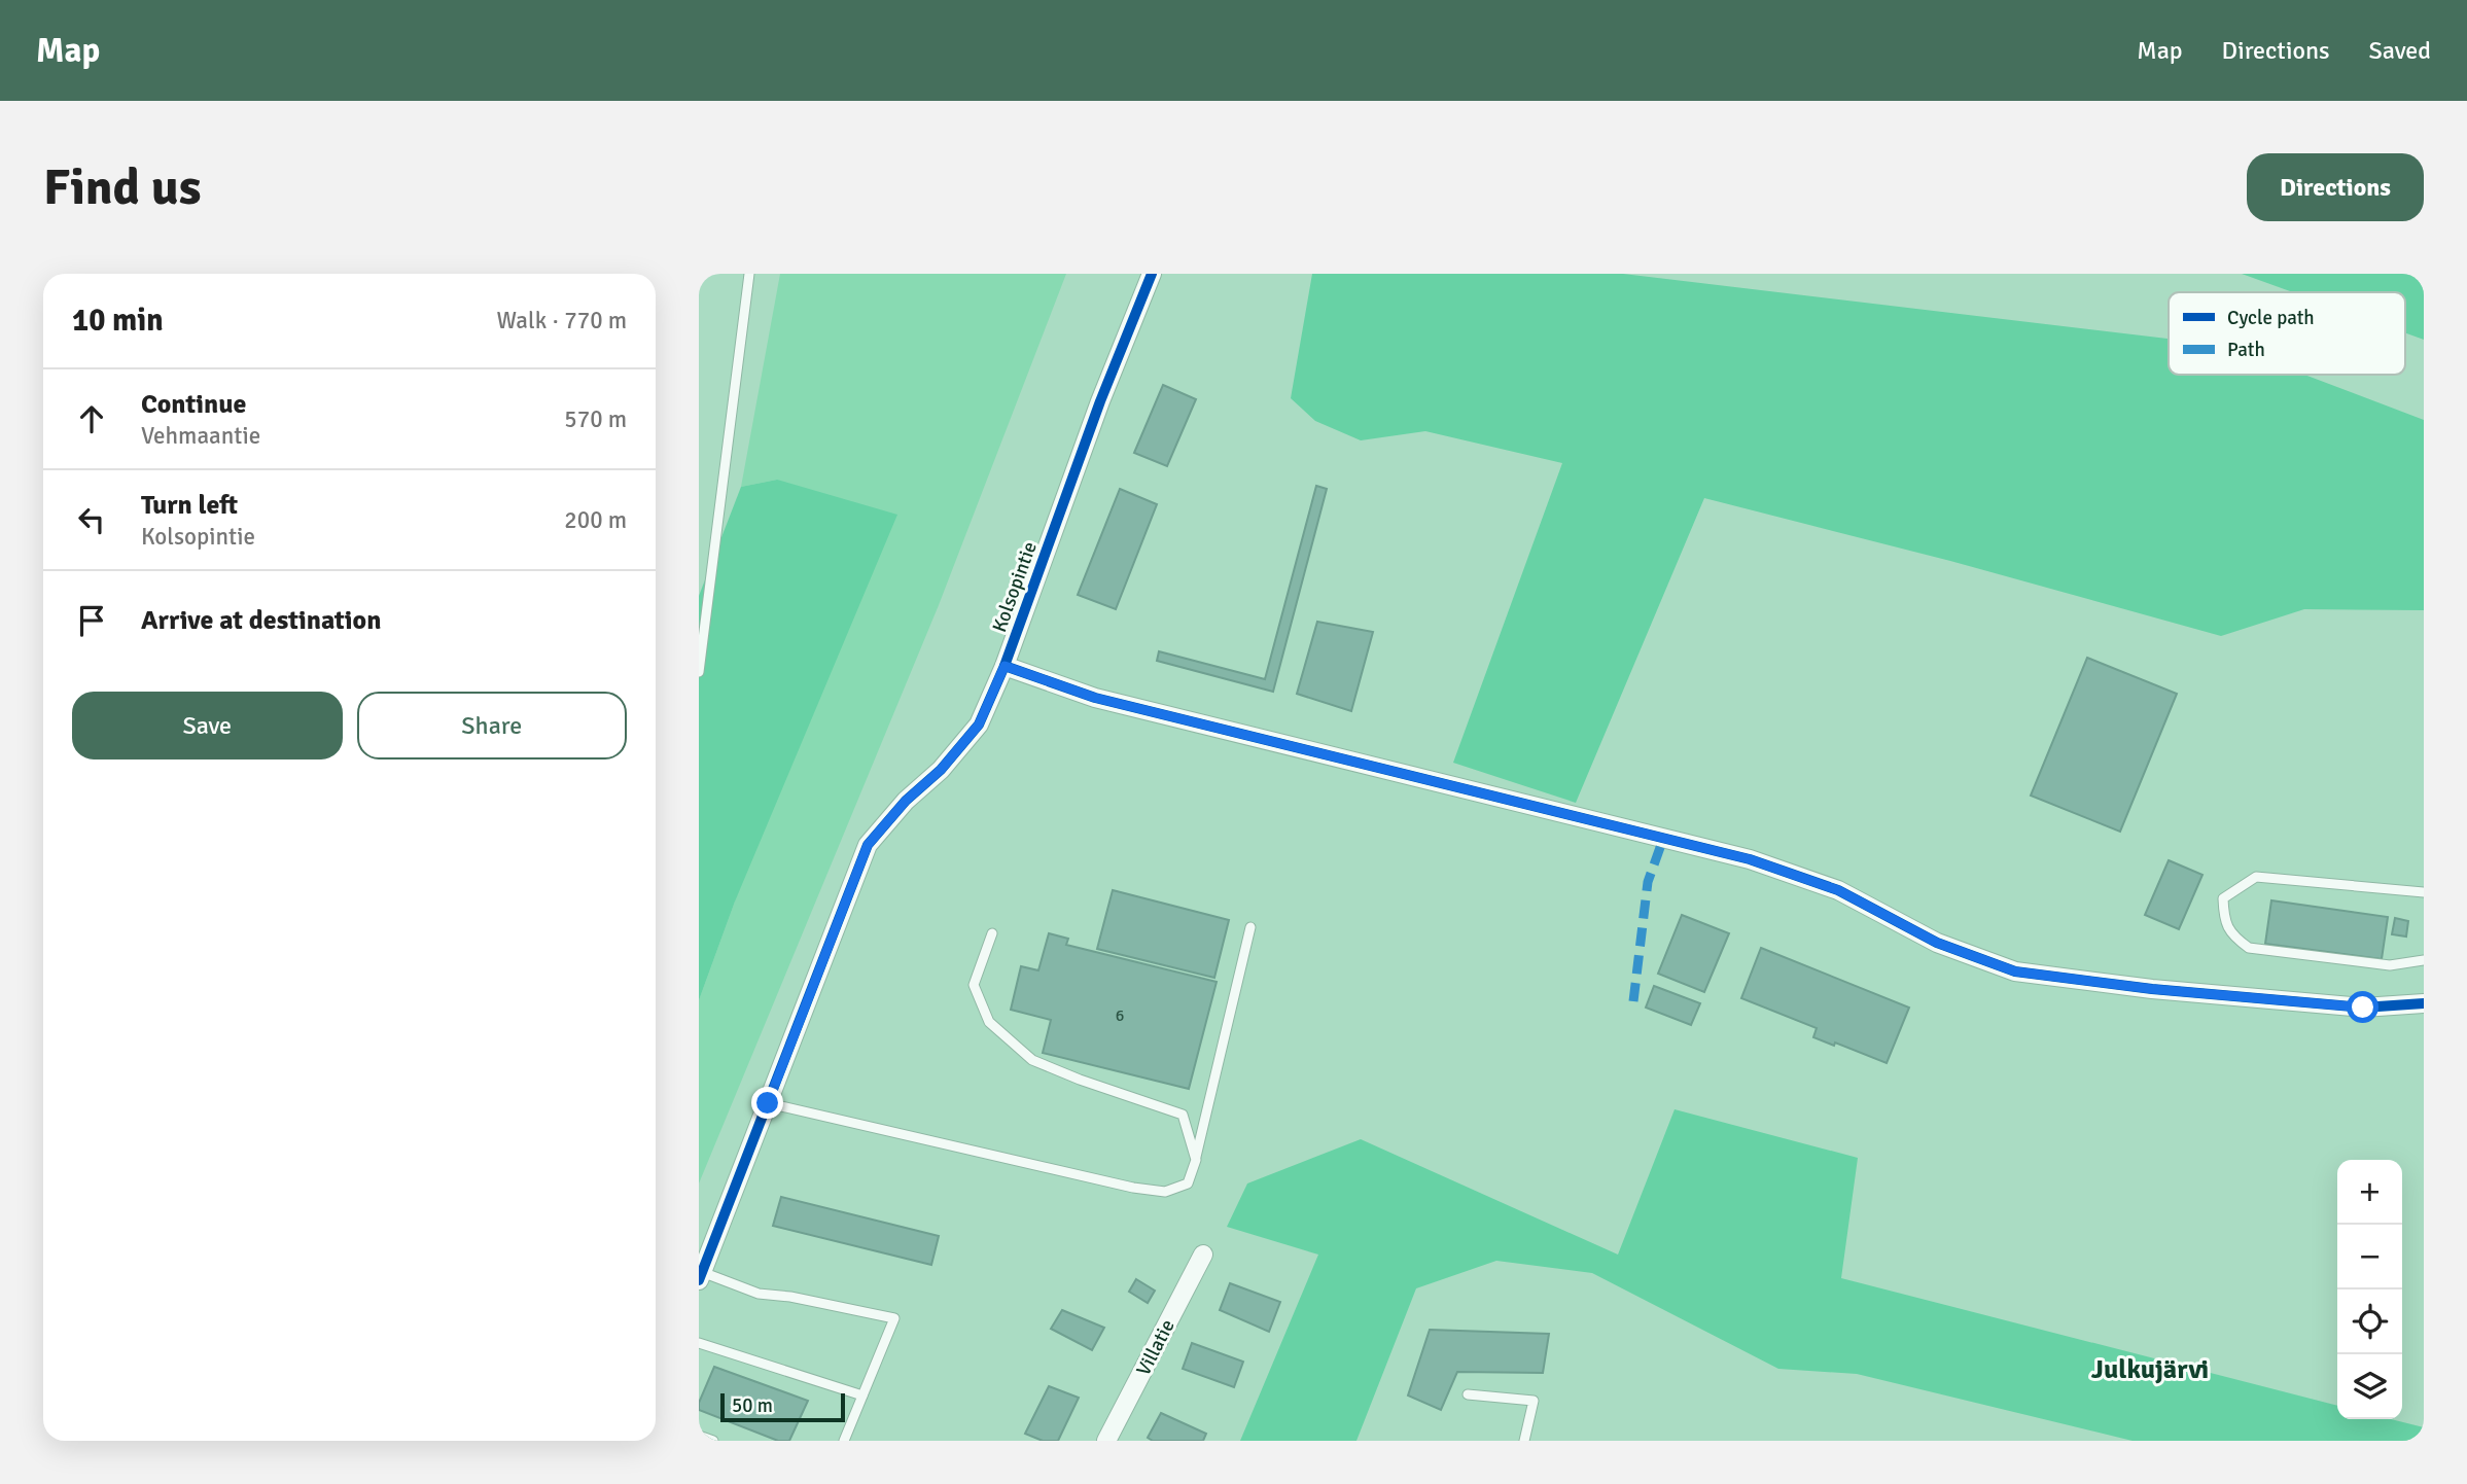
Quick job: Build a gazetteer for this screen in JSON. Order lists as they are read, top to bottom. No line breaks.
{"streets":{"street":["Kolsopintie","Villatie"]},"districts":["Julkujärvi"],"house_numbers":["6"],"legend":["Cycle path","Path"],"scale_bar":"50 m","page":{"header":"Map","nav":["Map","Directions","Saved"],"buttons":["Directions",["Save","Share"]],"title":"Find us","heading":["10 min","Walk · 770 m"],"list":[["Continue","Vehmaantie","570 m"],["Turn left","Kolsopintie","200 m"],"Arrive at destination"],"map_buttons":["+","−"],"scale":"50 m"}}
